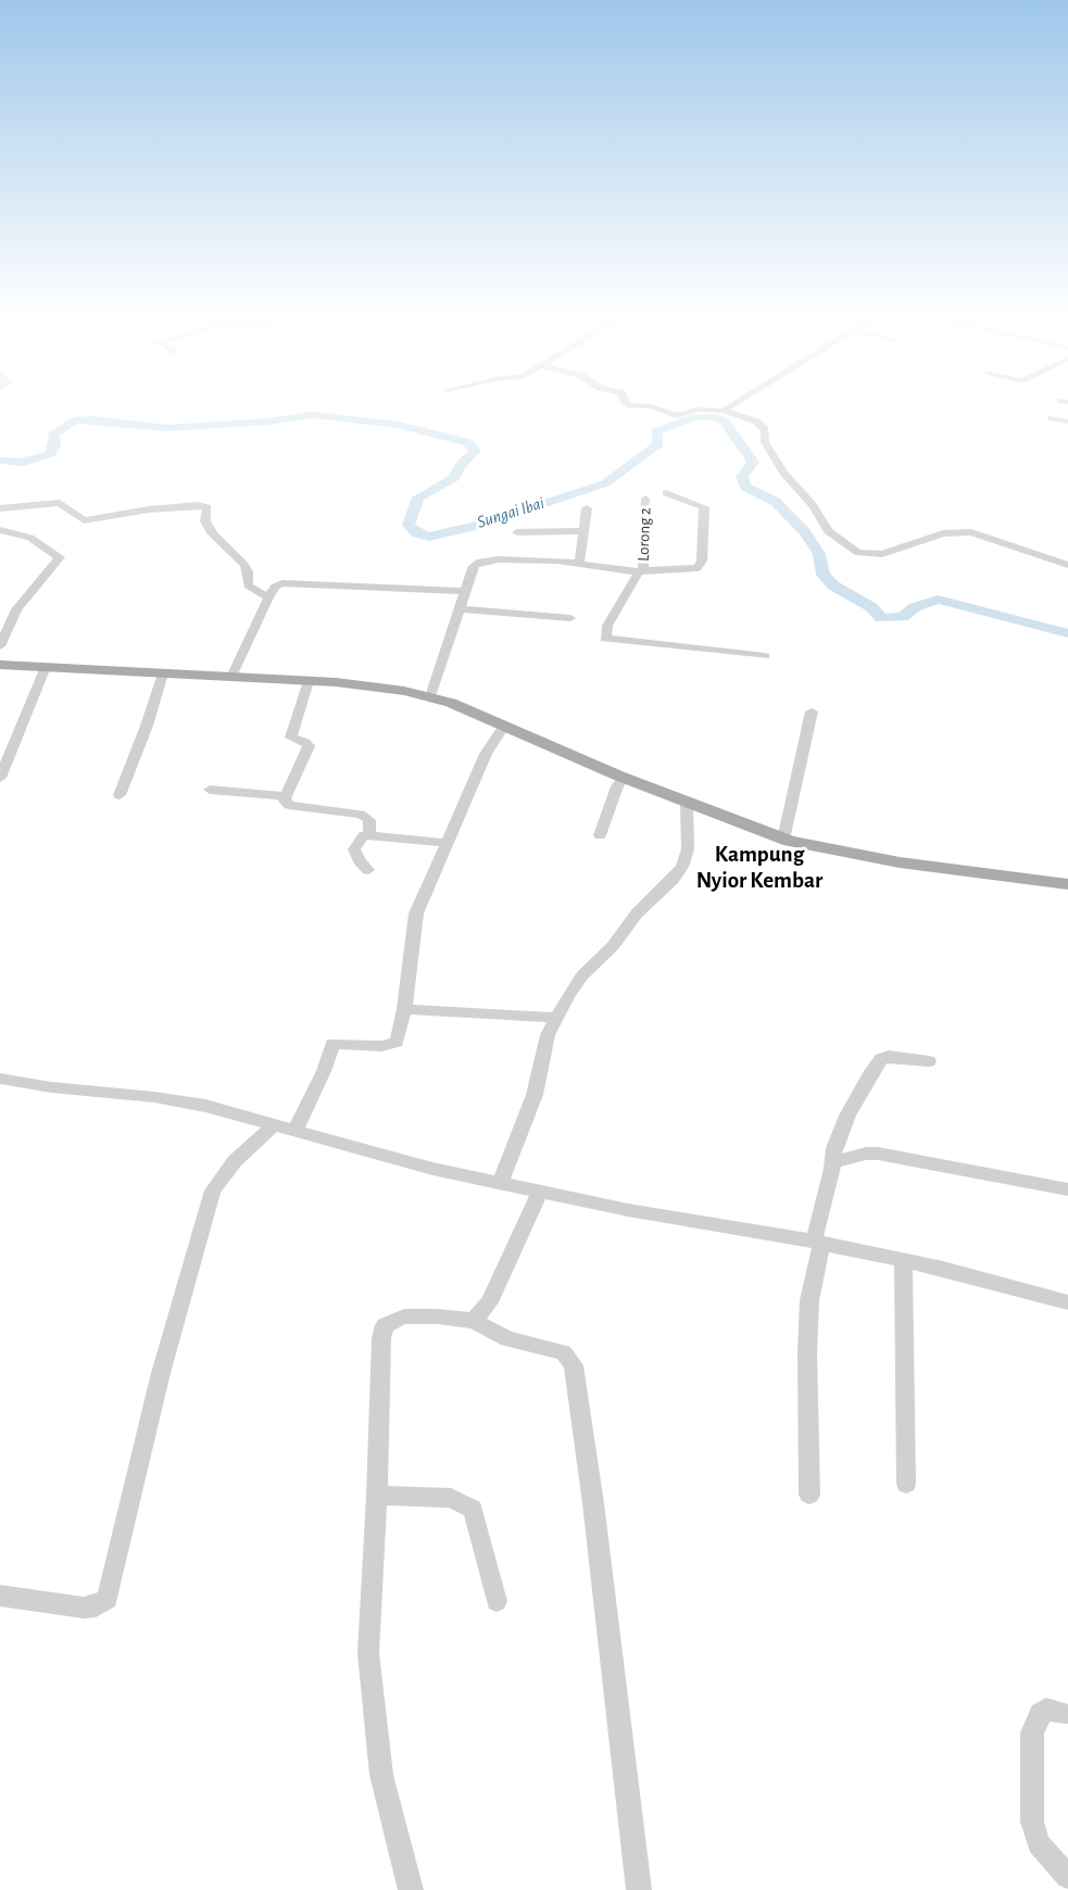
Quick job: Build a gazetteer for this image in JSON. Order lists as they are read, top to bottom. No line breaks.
{"streets":{"street":["Lorong 2"]},"districts":["Kampung Nyior Kembar"],"water":["Sungai Ibai"]}
